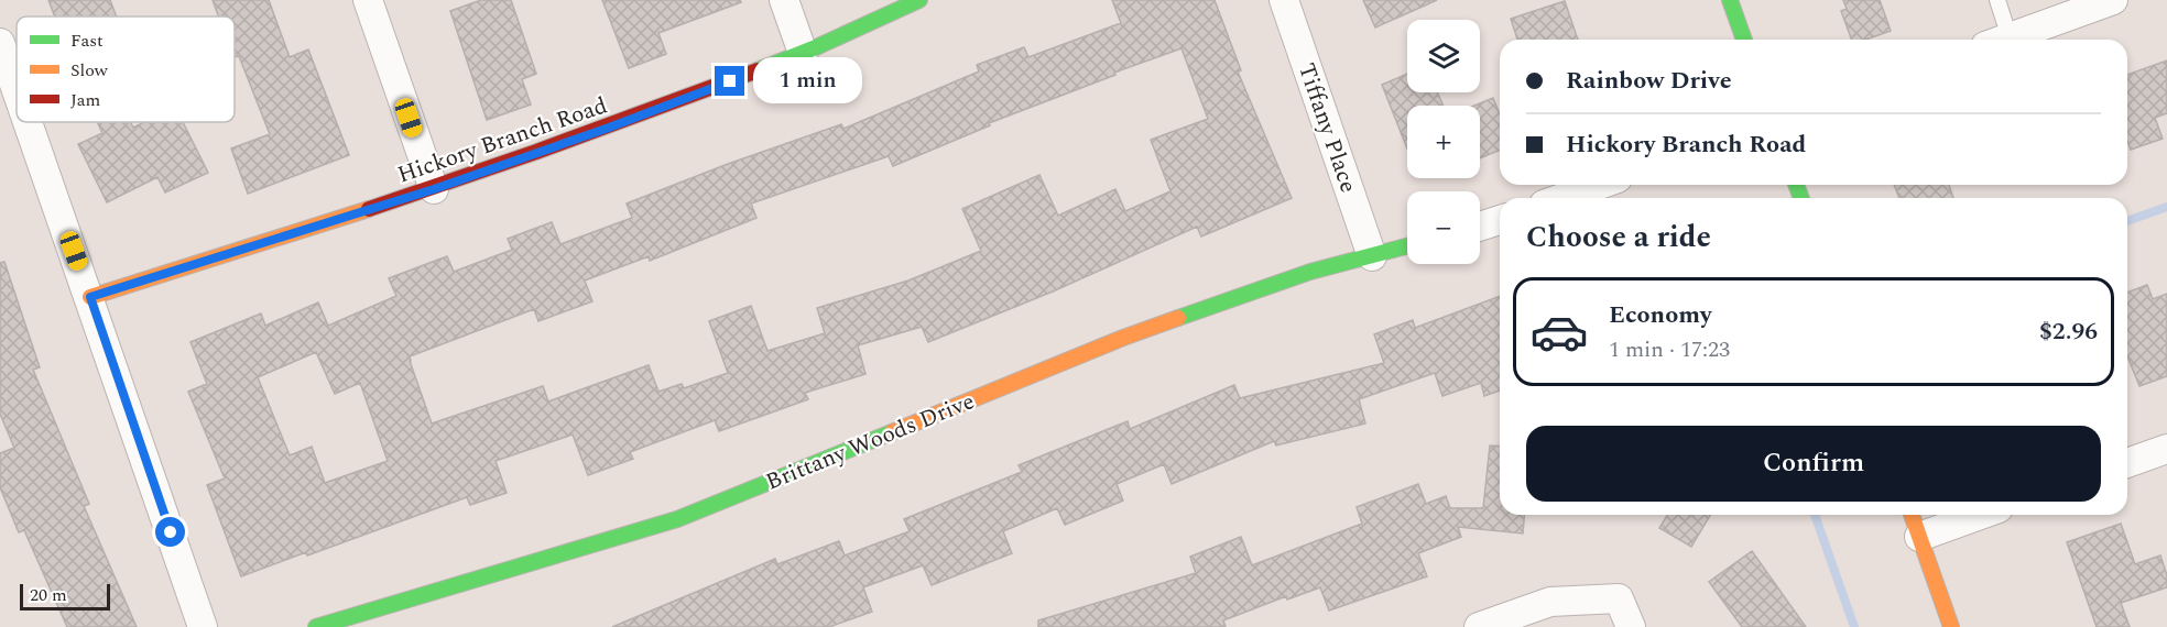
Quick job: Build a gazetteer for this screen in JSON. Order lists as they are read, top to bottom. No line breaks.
{"streets":{"street":["Tiffany Place","Hickory Branch Road","Brittany Woods Drive"]},"crossings":[["Tiffany Place","Brittany Woods Drive"]],"legend":["Fast","Slow","Jam"],"scale_bar":"20 m","page":{"map_buttons":["+","−"],"banner":["Rainbow Drive","Hickory Branch Road"],"bubble":"1 min","heading":"Choose a ride","list":[{"name":"Economy","note":"1 min · 17:23","value":"$2.96"}],"buttons":"Confirm","scale":"20 m"}}
